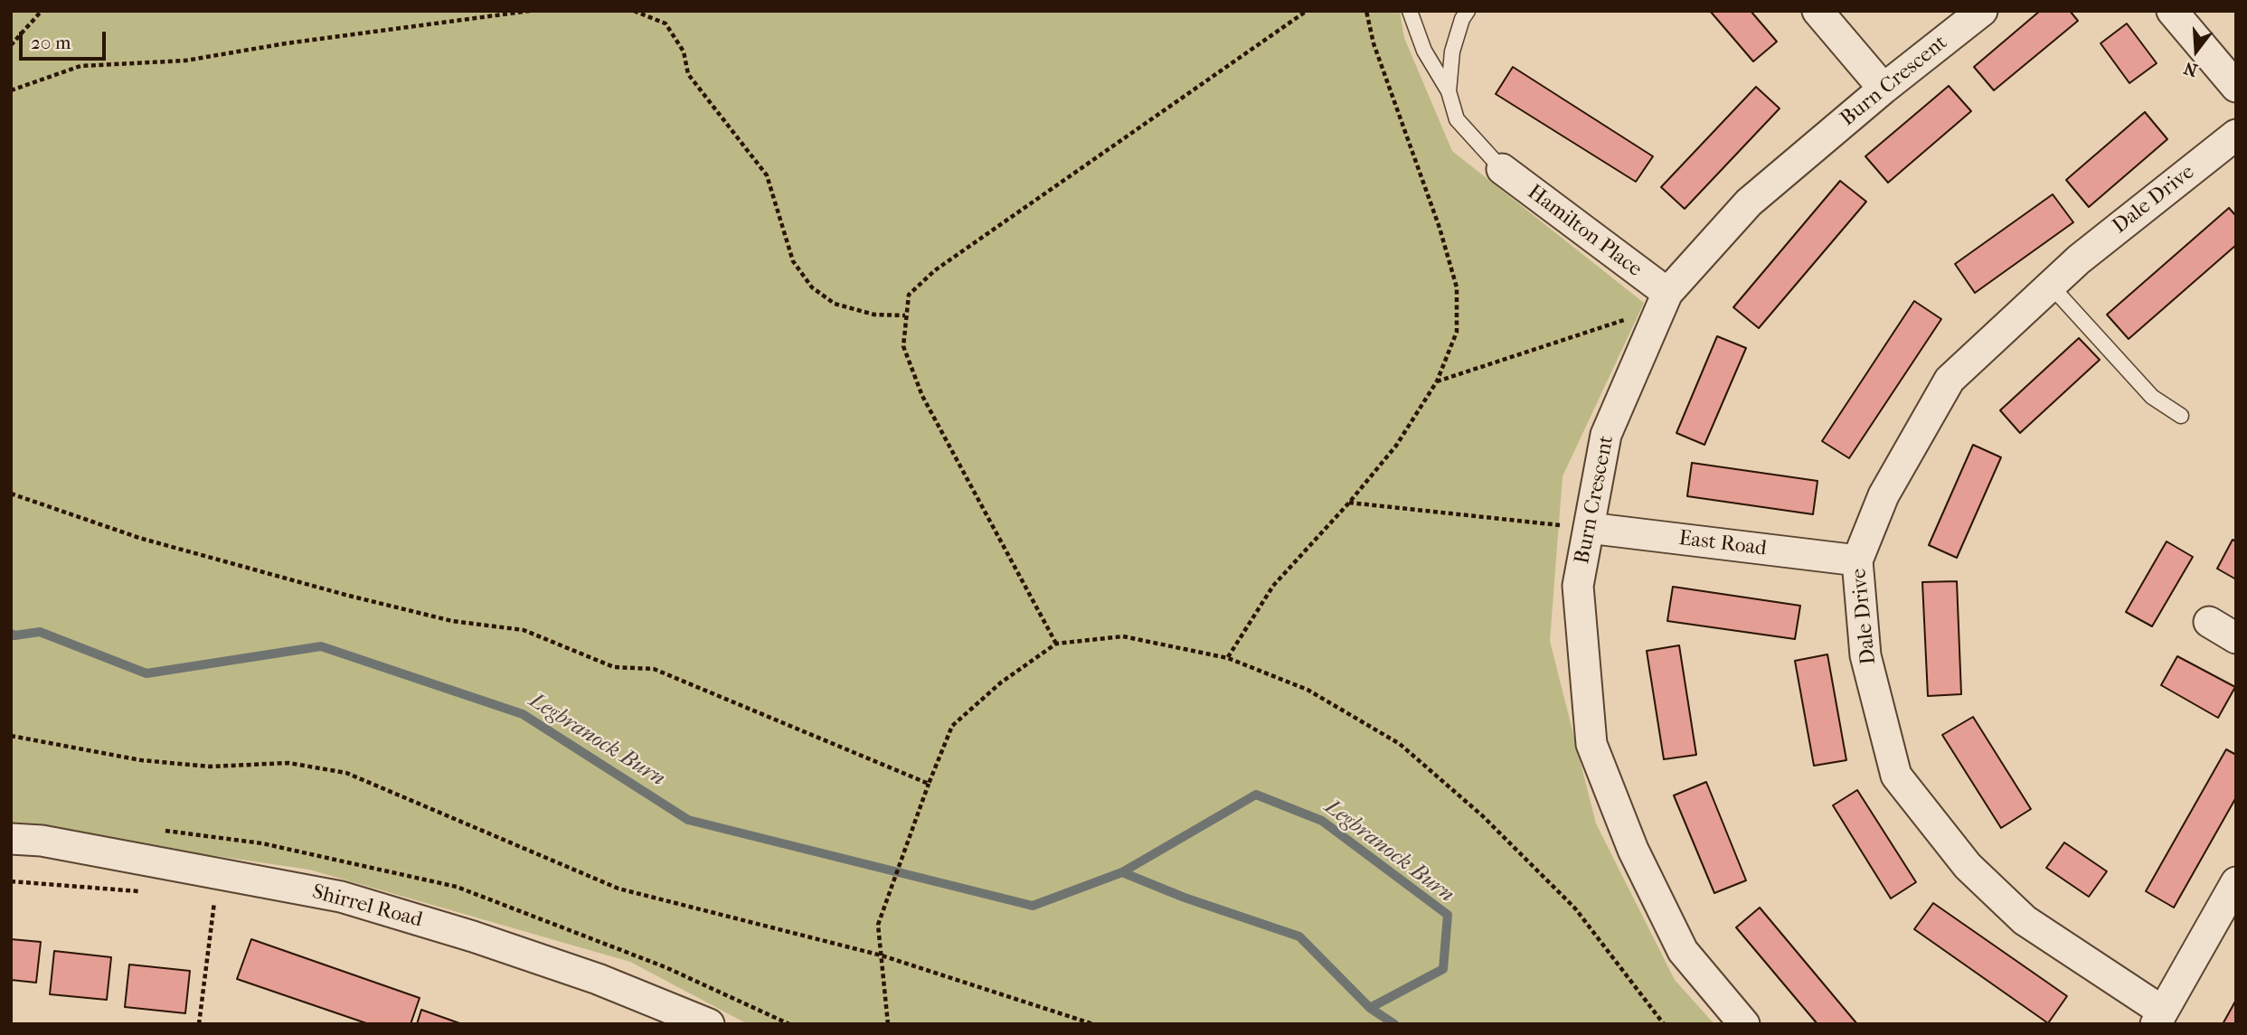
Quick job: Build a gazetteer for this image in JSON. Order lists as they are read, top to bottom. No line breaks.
{"streets":{"street":["Burn Crescent","Dale Drive","Hamilton Place","East Road","Shirrel Road"]},"crossings":[["Burn Crescent","Hamilton Place"],["Burn Crescent","East Road"],["Dale Drive","East Road"]],"water":["Legbranock Burn"],"scale_bar":"20 m","north":"bottom"}
